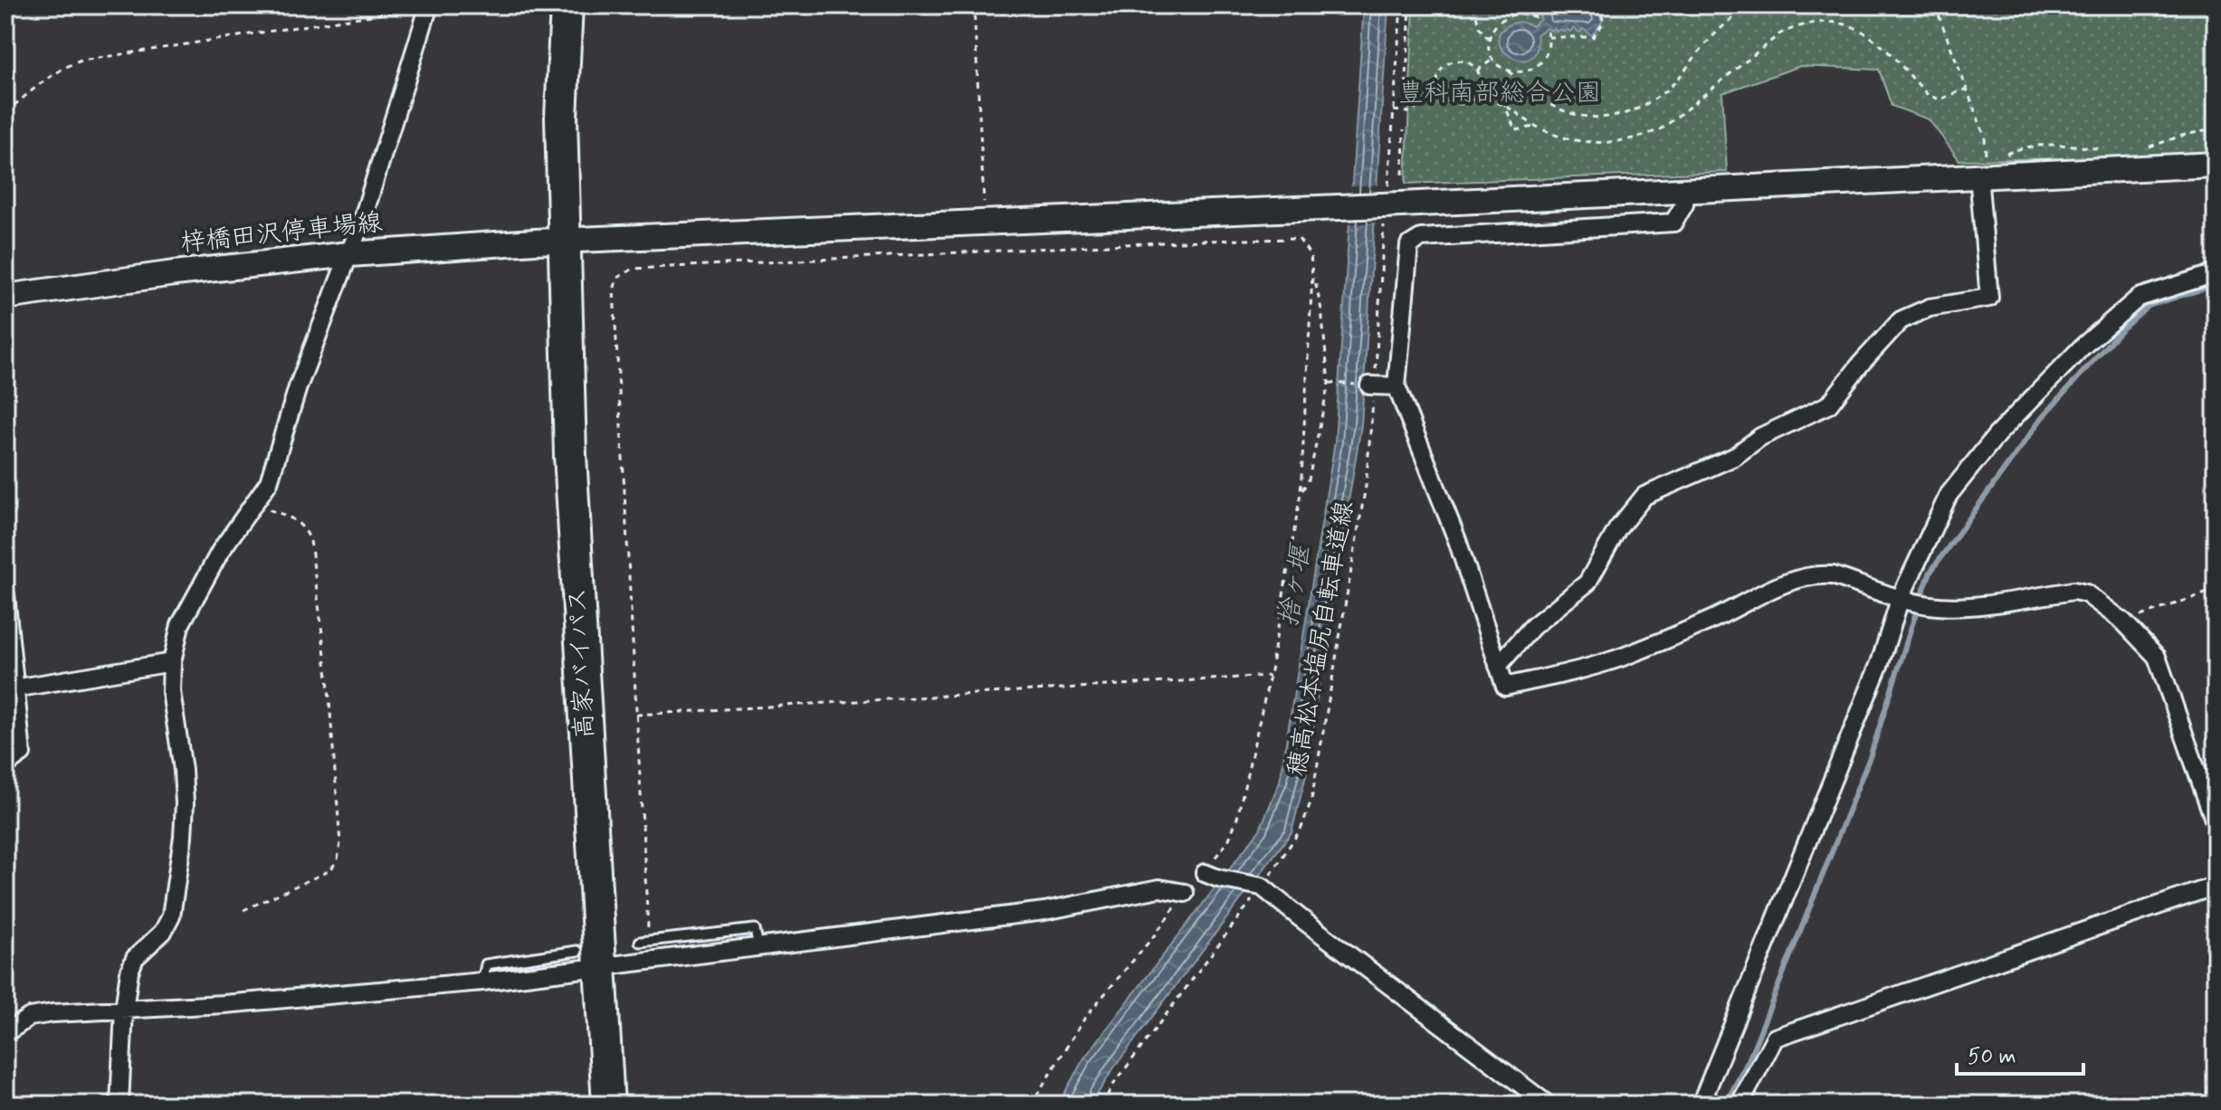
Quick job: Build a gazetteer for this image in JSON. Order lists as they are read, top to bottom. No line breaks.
{"streets":{"highway":["高家バイパス"],"street":["梓橋田沢停車場線"],"path":["穂高松本塩尻自転車道線"]},"crossings":[["梓橋田沢停車場線","高家バイパス"]],"water":["捨ヶ堰"],"parks":["豊科南部総合公園"],"scale_bar":"50 m"}
